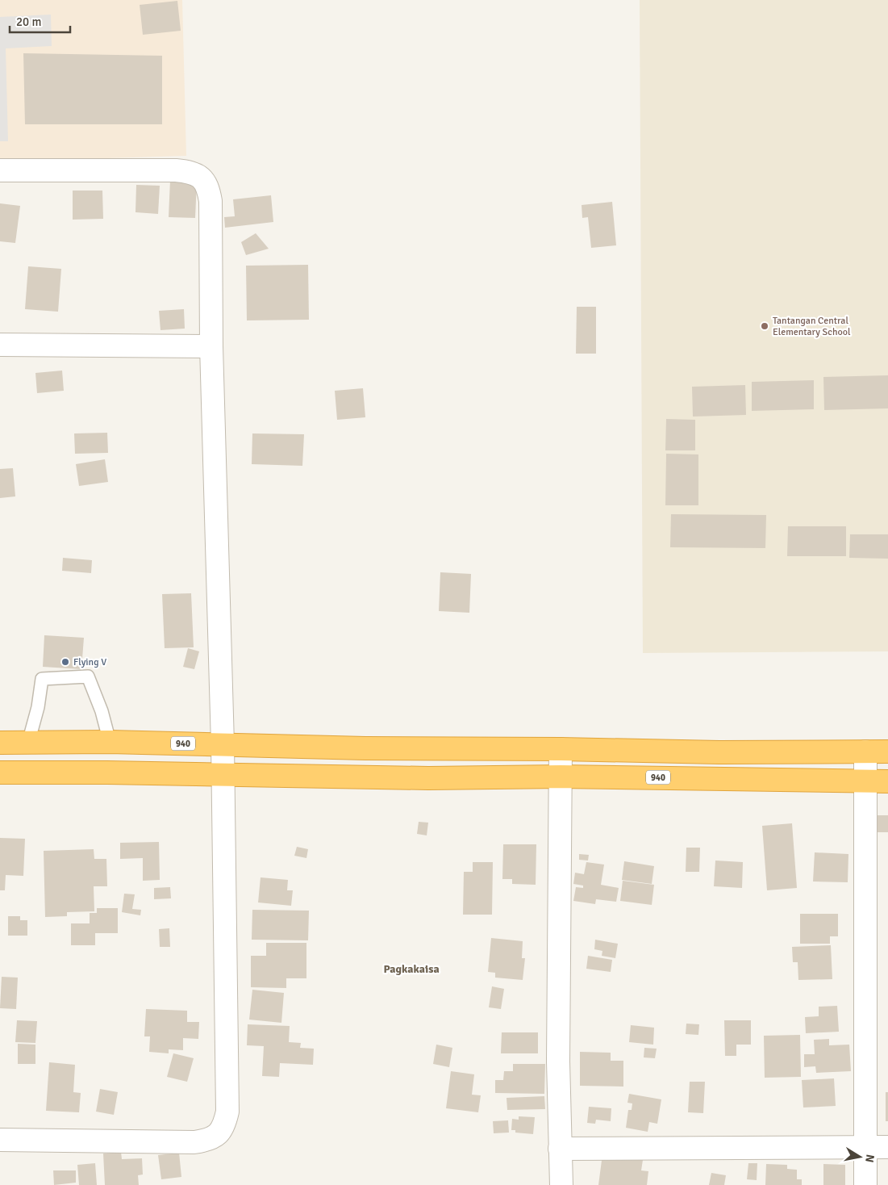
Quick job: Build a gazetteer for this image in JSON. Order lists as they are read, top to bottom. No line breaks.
{"streets":{"highway":["940"]},"districts":["Pagkakaisa"],"places":["Tantangan Central Elementary School","Flying V"],"scale_bar":"20 m","north":"right"}
